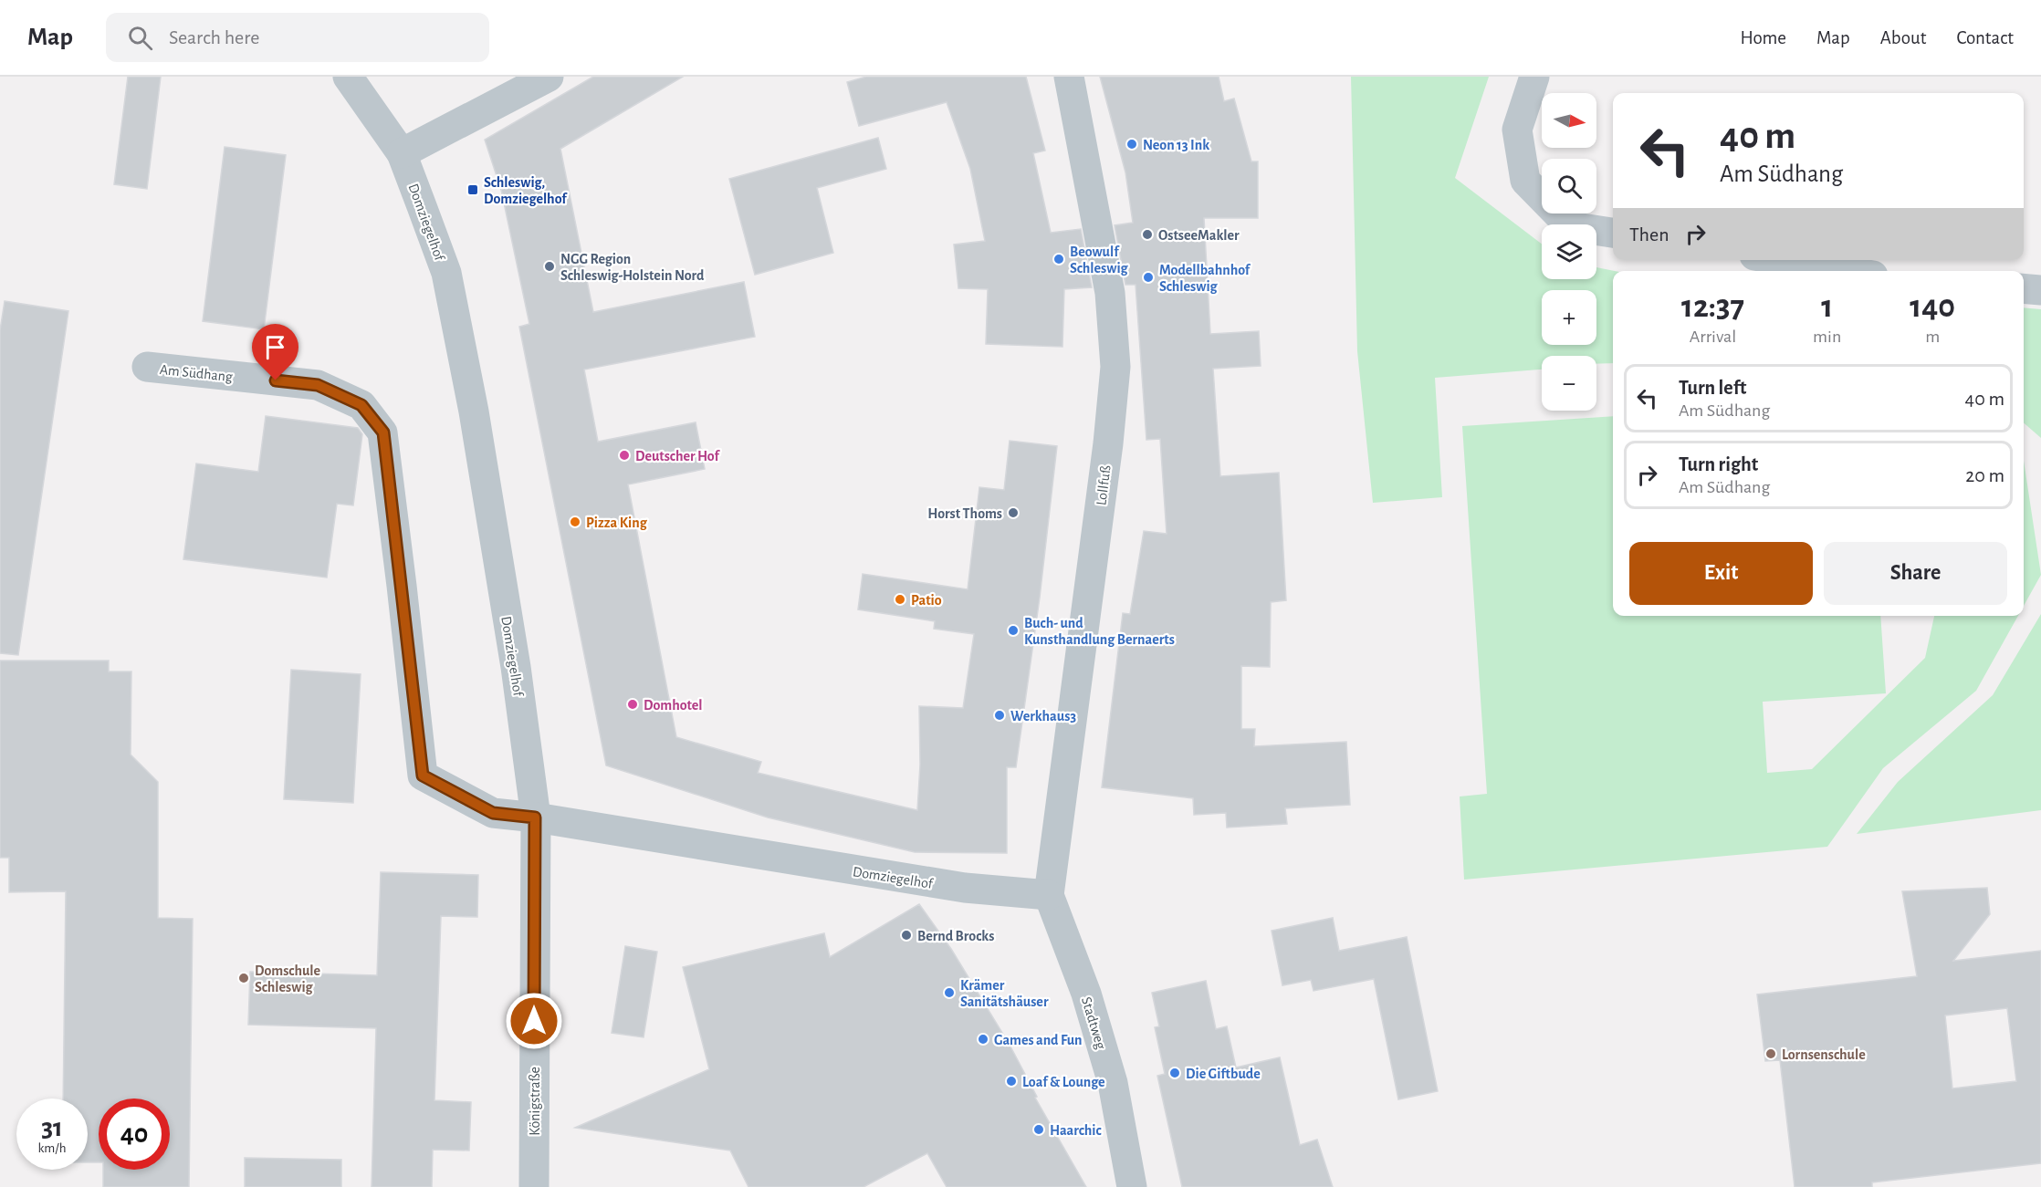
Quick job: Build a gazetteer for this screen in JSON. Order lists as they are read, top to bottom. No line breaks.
{"streets":{"street":["Domziegelhof","Am Südhang","Lollfuß","Stadtweg","Königstraße"]},"crossings":[["Domziegelhof","Am Südhang"],["Domziegelhof","Lollfuß"],["Domziegelhof","Stadtweg"],["Domziegelhof","Königstraße"],["Am Südhang","Königstraße"],["Lollfuß","Stadtweg"]],"places":{"other":["Neon 13 Ink","OstseeMakler","Beowulf Schleswig","NGG Region Schleswig-Holstein Nord","Modellbahnhof Schleswig","Deutscher Hof","Horst Thoms","Pizza King","Patio","Buch- und Kunsthandlung Bernaerts","Domhotel","Werkhaus3","Bernd Brocks","Domschule Schleswig","Krämer Sanitätshäuser","Games and Fun","Lornsenschule","Die Giftbude","Loaf & Lounge","Haarchic"],"transit":["Schleswig, Domziegelhof"]},"north":"right","page":{"header":"Map","search":"Search here","nav":["Home","Map","About","Contact"],"map_buttons":["+","−"],"turn":["40 m","Am Südhang"],"then":"Then","eta":["12:37","Arrival","1","min","140","m"],"list":[{"name":"Turn left","note":"Am Südhang","value":"40 m"},{"name":"Turn right","note":"Am Südhang","value":"20 m"}],"buttons":["Exit","Share"],"speed":"31 km/h","limit":"40"}}
